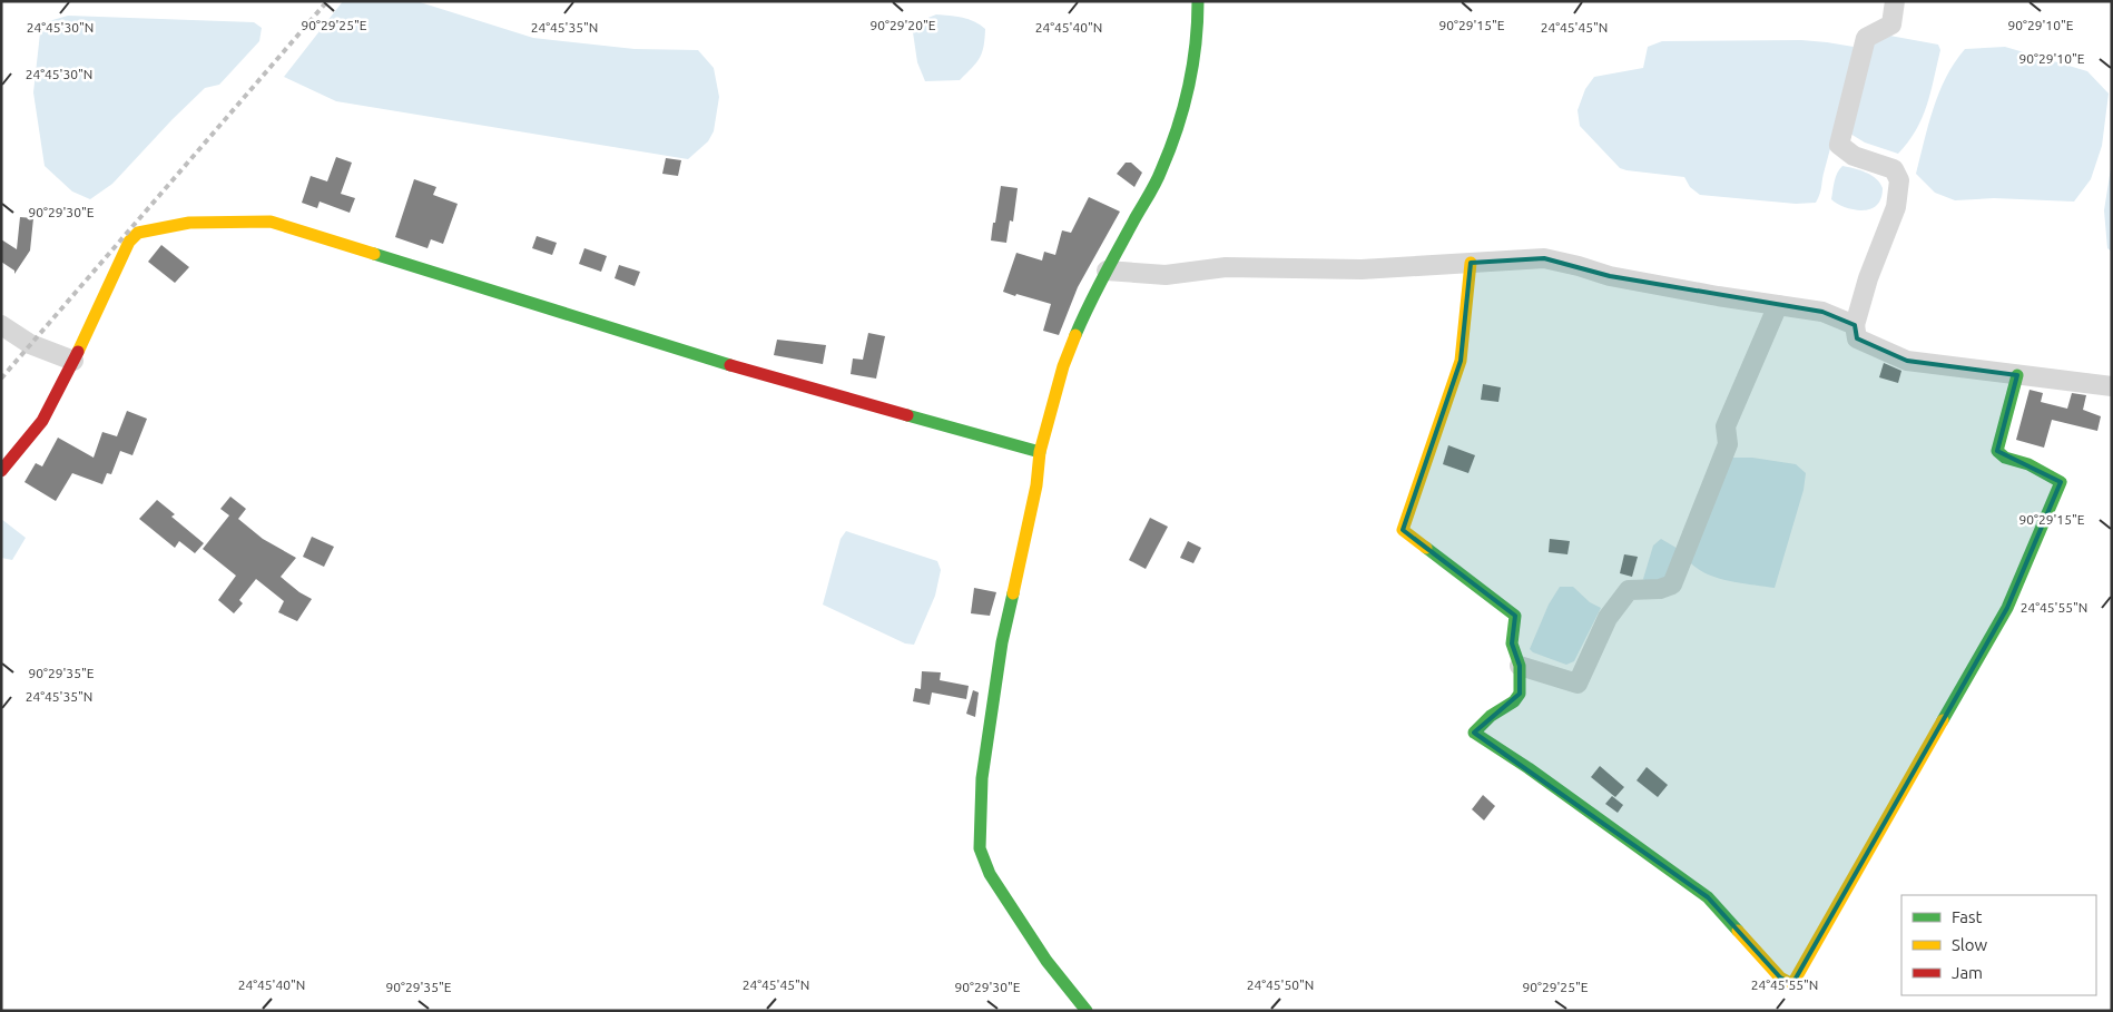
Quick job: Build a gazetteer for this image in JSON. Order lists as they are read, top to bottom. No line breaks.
{"legend":["Fast","Slow","Jam"],"coordinates":["90°29'25\"E","90°29'20\"E","90°29'15\"E","90°29'10\"E","24°45'30\"N","24°45'35\"N","24°45'40\"N","24°45'45\"N","90°29'30\"E","24°45'55\"N","90°29'35\"E","24°45'50\"N"]}
